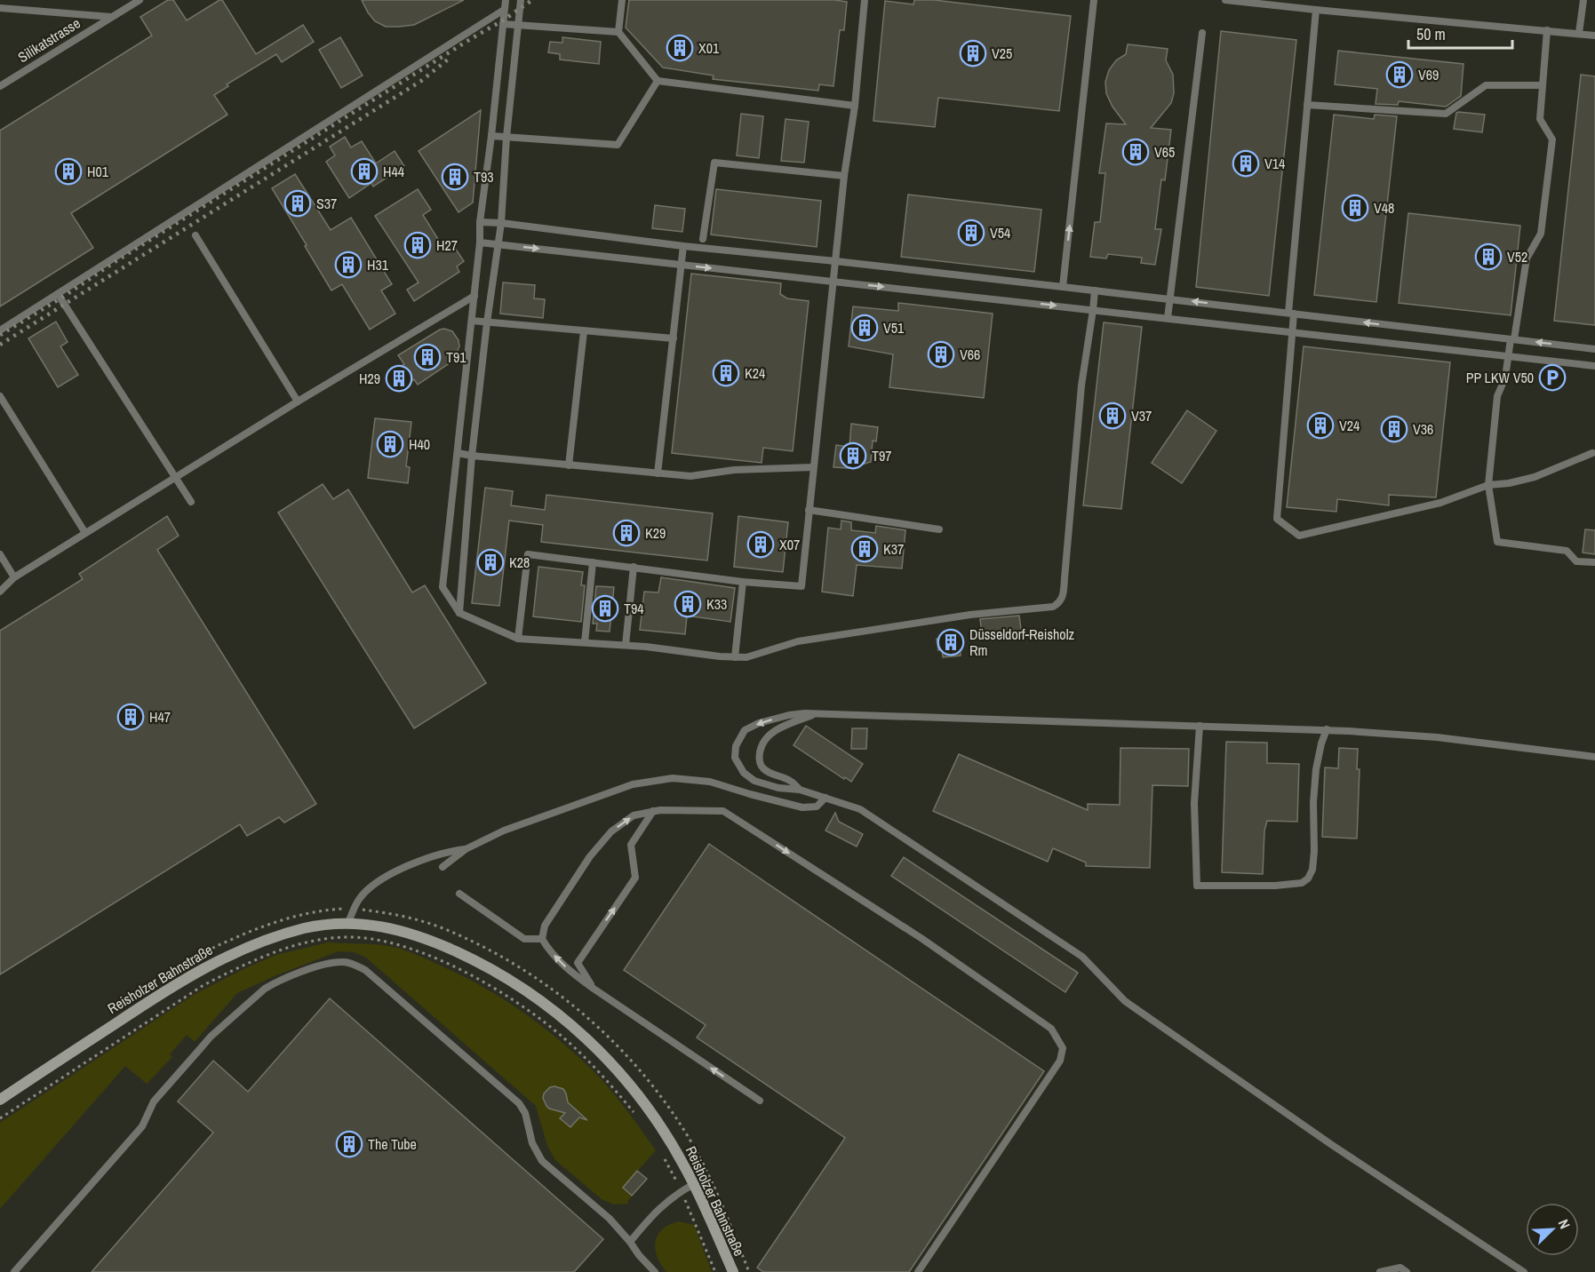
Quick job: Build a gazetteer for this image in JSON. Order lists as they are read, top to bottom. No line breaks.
{"streets":{"main road":["Reisholzer Bahnstraße"],"lane":["Silikatstrasse"]},"places":{"building":["X01","V25","V69","V65","V14","H01","H44","T93","S37","V48","V54","H27","V52","H31","V51","V66","T91","K24","H29","V37","V24","V36","H40","T97","K29","X07","K37","K28","K33","T94","Düsseldorf-Reisholz Rm","H47","The Tube"],"parking":["PP LKW V50"]},"scale_bar":"50 m","north":"top right"}
